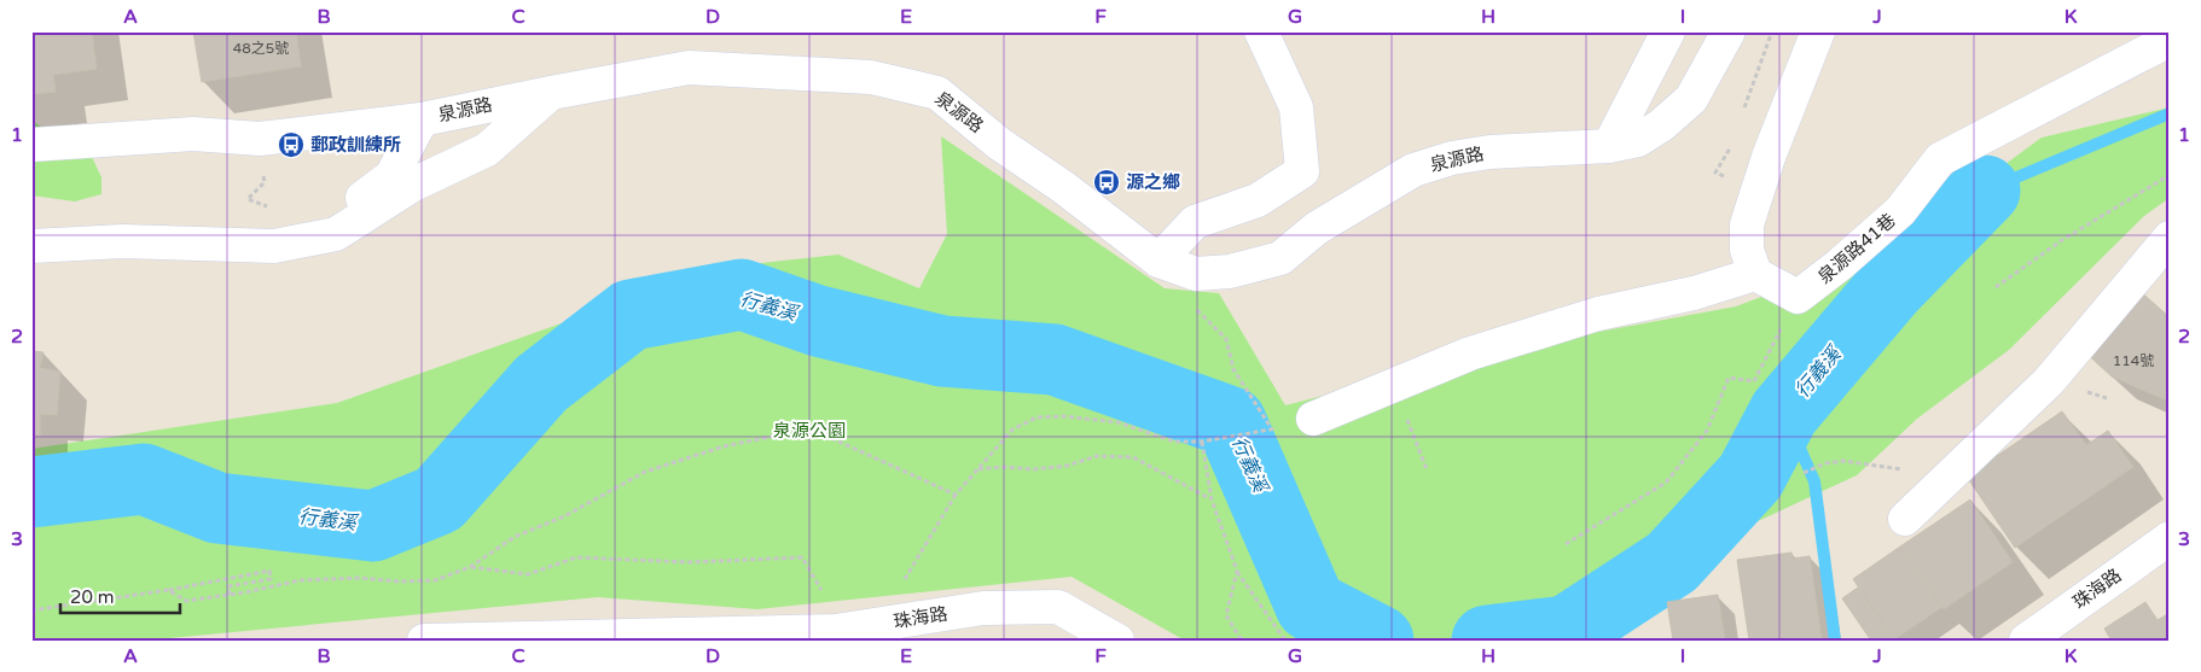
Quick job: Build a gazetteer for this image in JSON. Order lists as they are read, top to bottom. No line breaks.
{"streets":{"street":["泉源路","泉源路41巷","珠海路"]},"water":["行義溪"],"parks":["泉源公園"],"places":{"bus stop":["郵政訓練所","源之鄉"]},"house_numbers":["48之5號","114號"],"scale_bar":"20 m","grid":{"columns":["A","B","C","D","E","F","G","H","I","J","K"],"rows":["1","2","3"]}}
